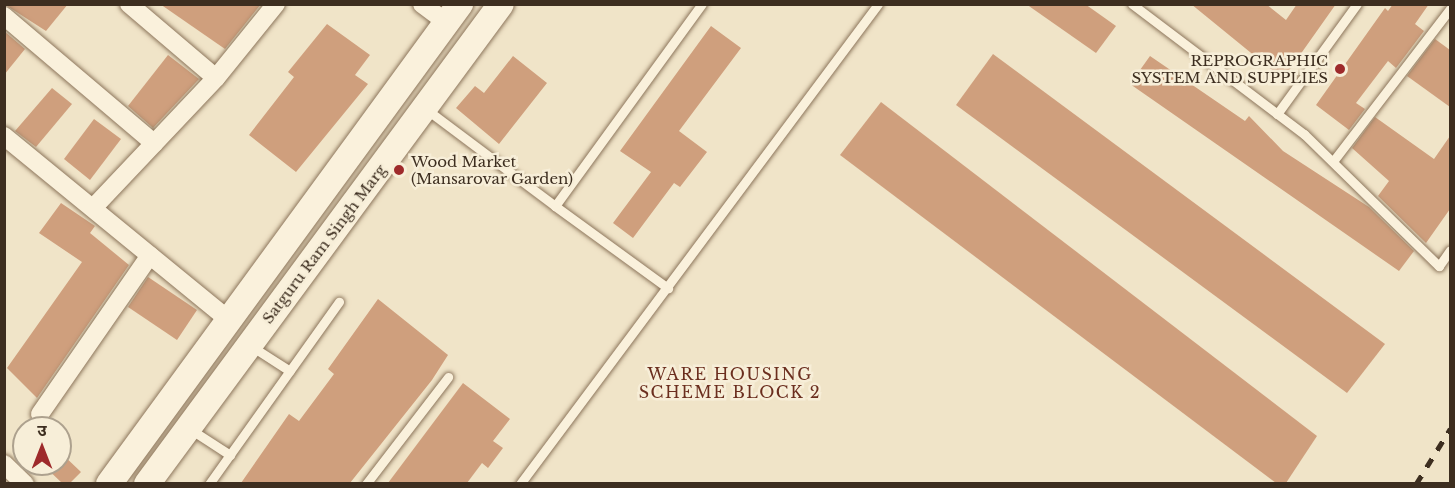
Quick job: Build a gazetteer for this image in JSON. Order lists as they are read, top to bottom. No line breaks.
{"streets":{"main road":["Satguru Ram Singh Marg"]},"districts":["WARE HOUSING SCHEME BLOCK 2"],"places":["REPROGRAPHIC SYSTEM AND SUPPLIES","Wood Market (Mansarovar Garden)"],"north":"top"}
